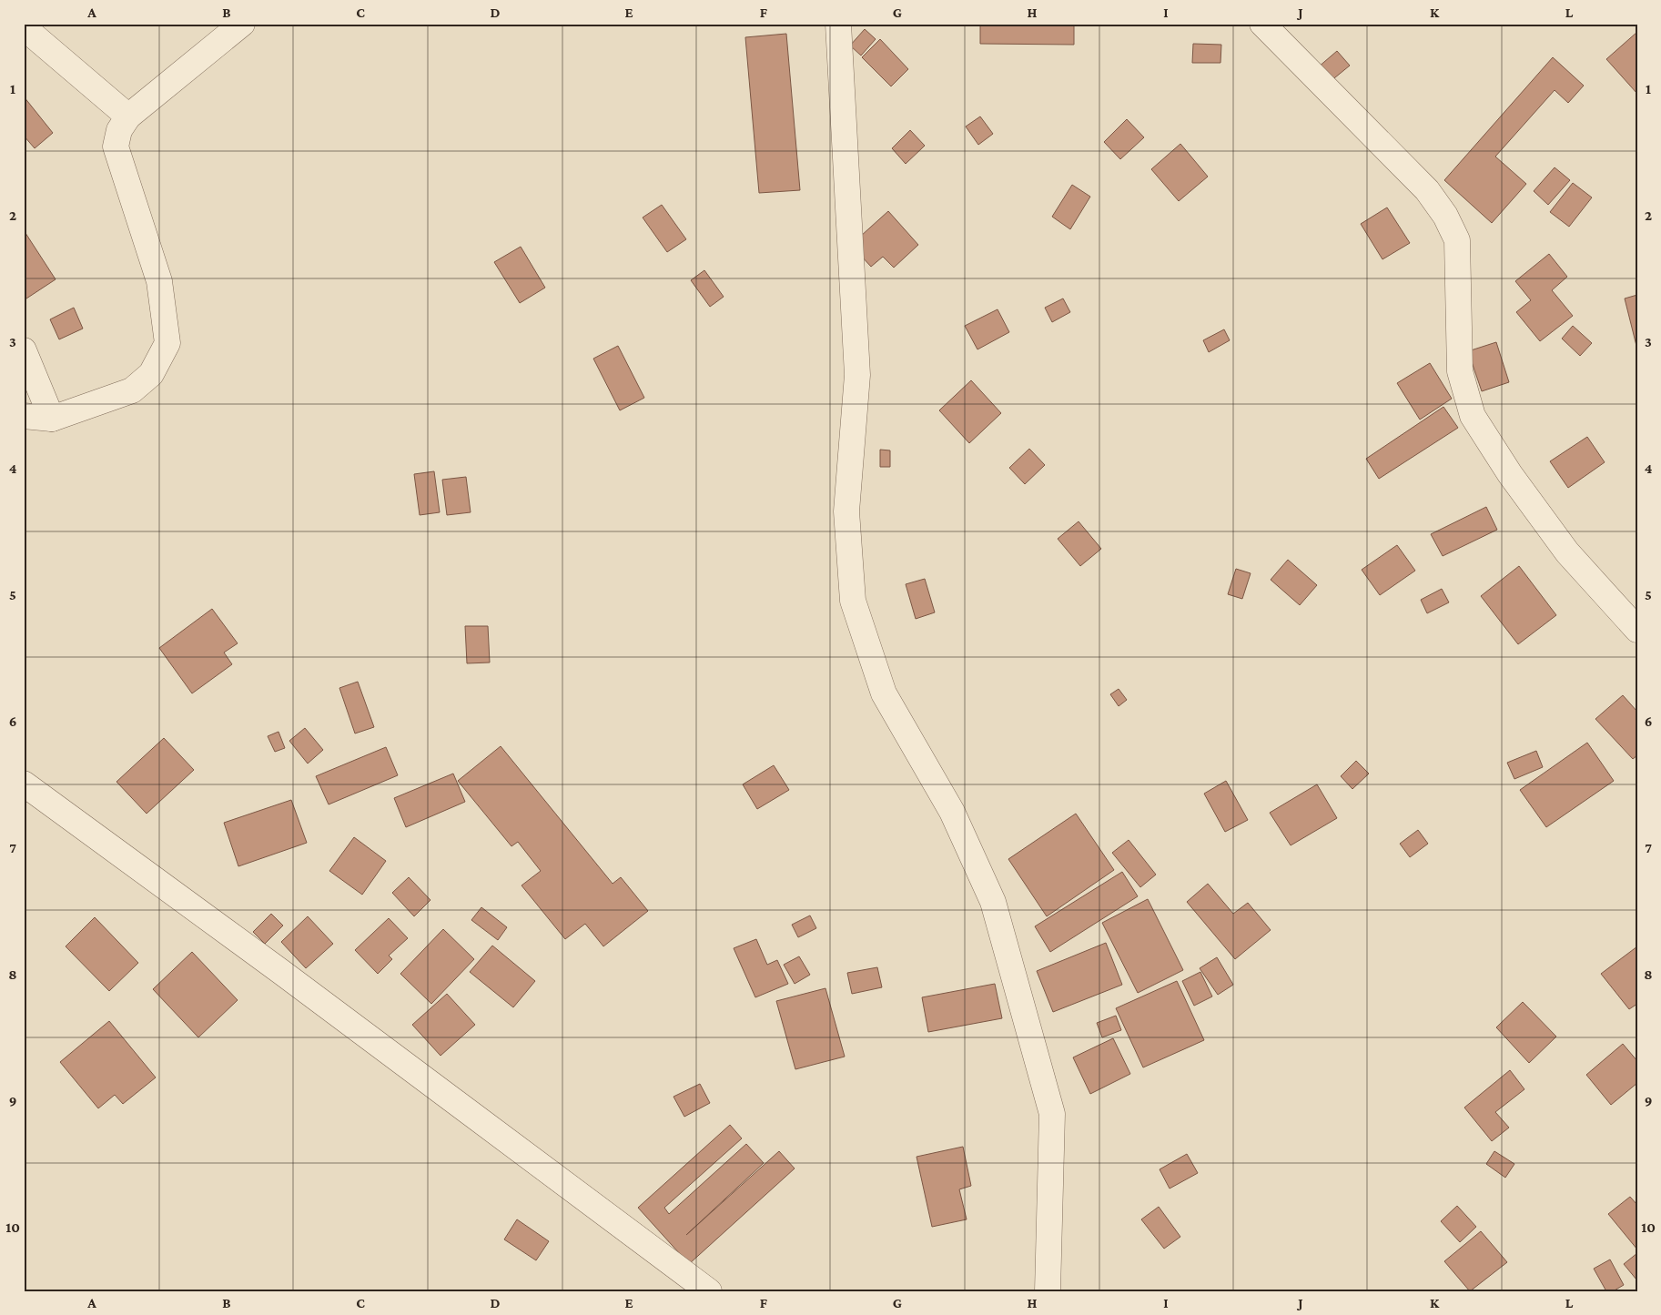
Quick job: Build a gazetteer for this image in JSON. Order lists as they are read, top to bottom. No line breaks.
{"grid":{"columns":["A","B","C","D","E","F","G","H","I","J","K","L"],"rows":["1","2","3","4","5","6","7","8","9","10"]}}
